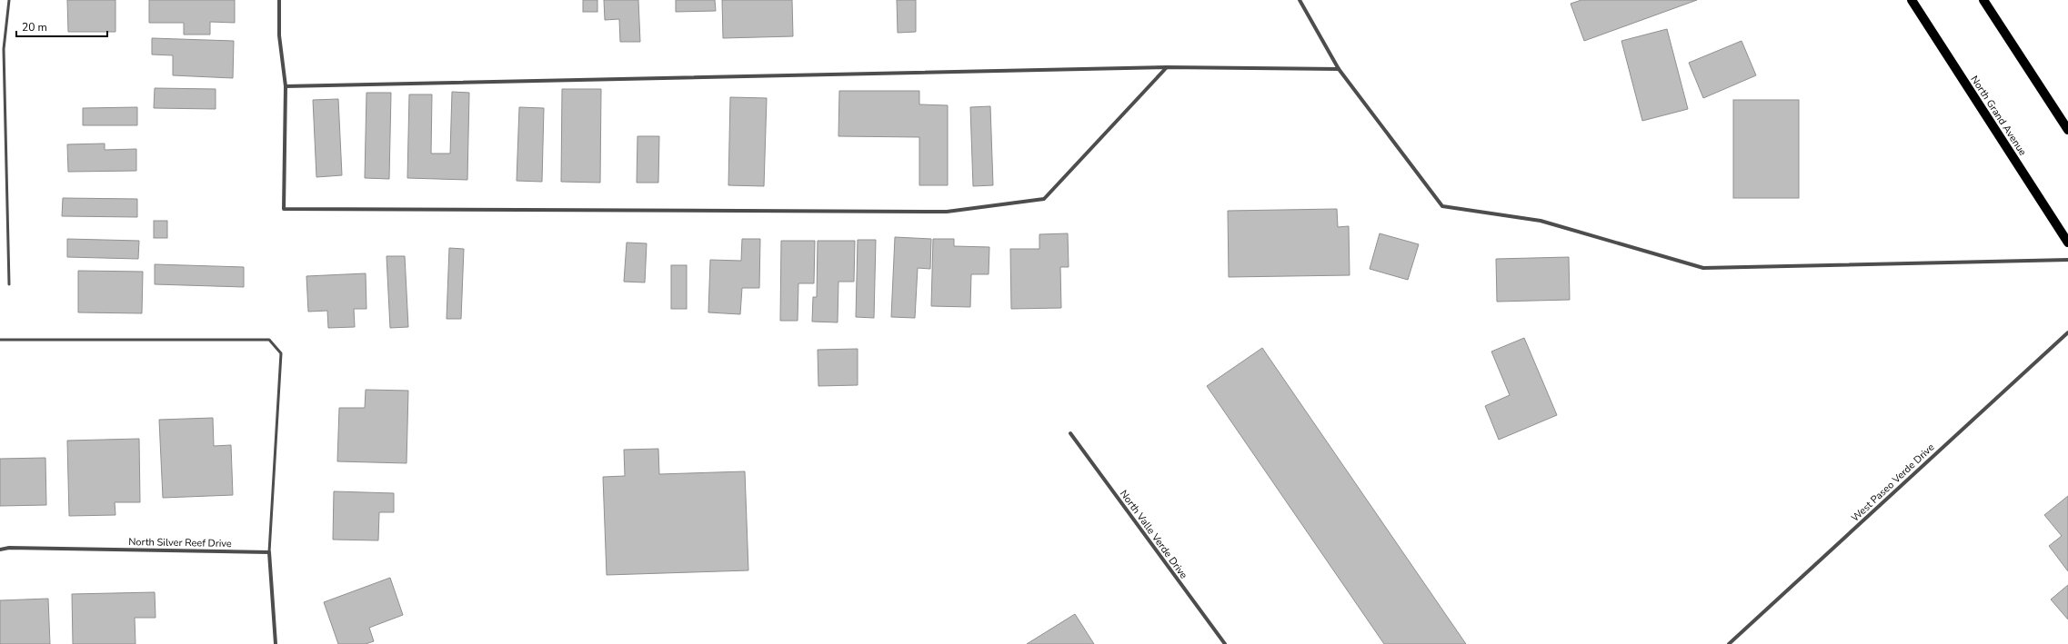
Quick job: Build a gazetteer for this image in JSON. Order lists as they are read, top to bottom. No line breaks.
{"streets":{"main road":["North Grand Avenue"],"street":["West Paseo Verde Drive","North Valle Verde Drive","North Silver Reef Drive"]},"scale_bar":"20 m"}
